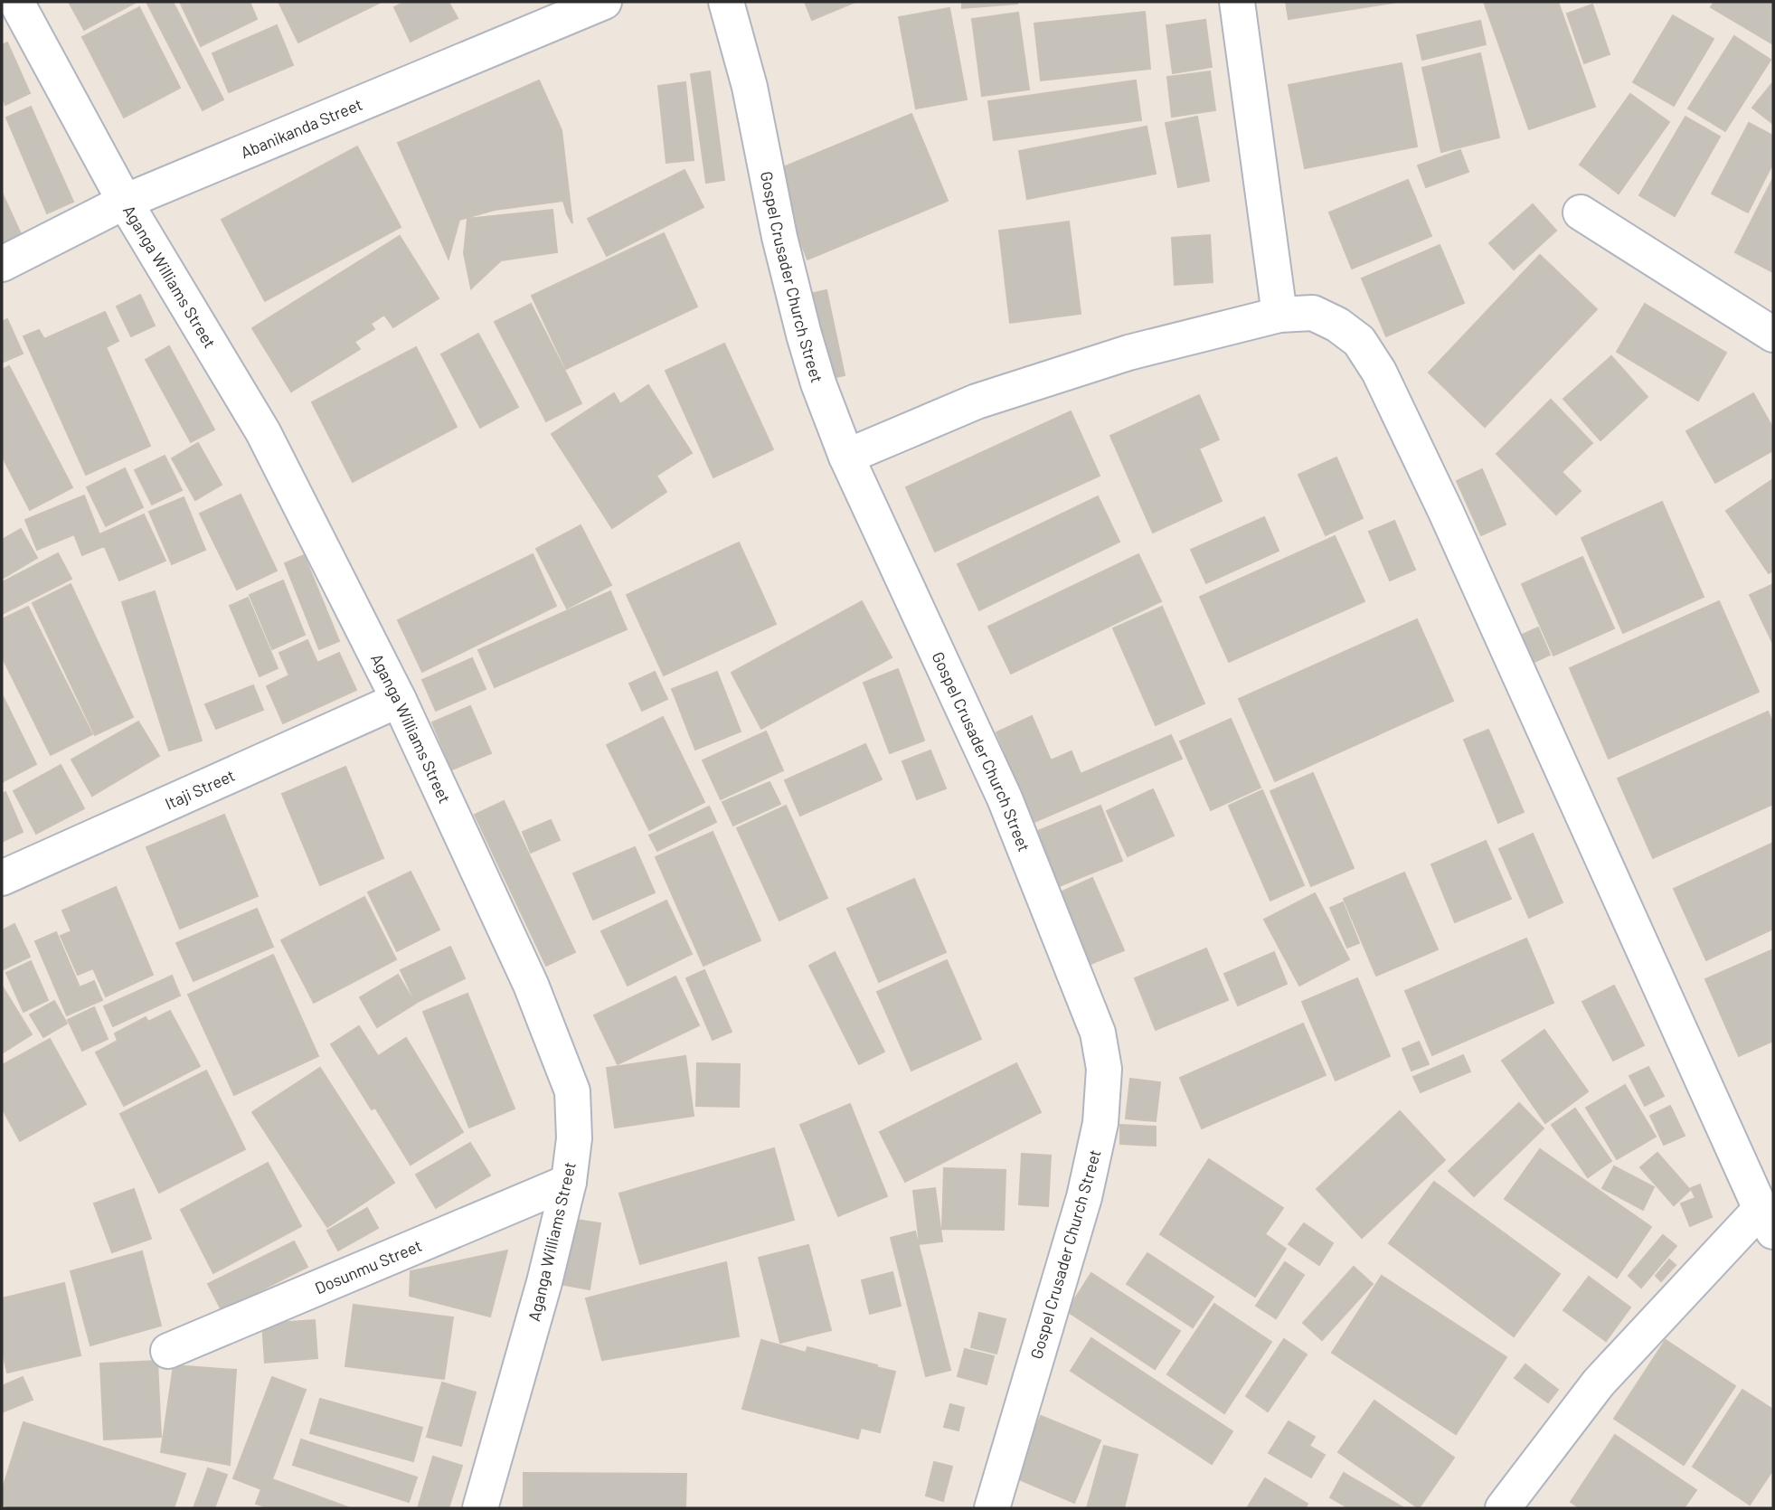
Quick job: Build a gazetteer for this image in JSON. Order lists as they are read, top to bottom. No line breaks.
{"streets":{"street":["Abanikanda Street","Aganga Williams Street","Gospel Crusader Church Street","Itaji Street","Dosunmu Street"]},"crossings":[["Abanikanda Street","Aganga Williams Street"],["Aganga Williams Street","Itaji Street"],["Aganga Williams Street","Dosunmu Street"]]}
